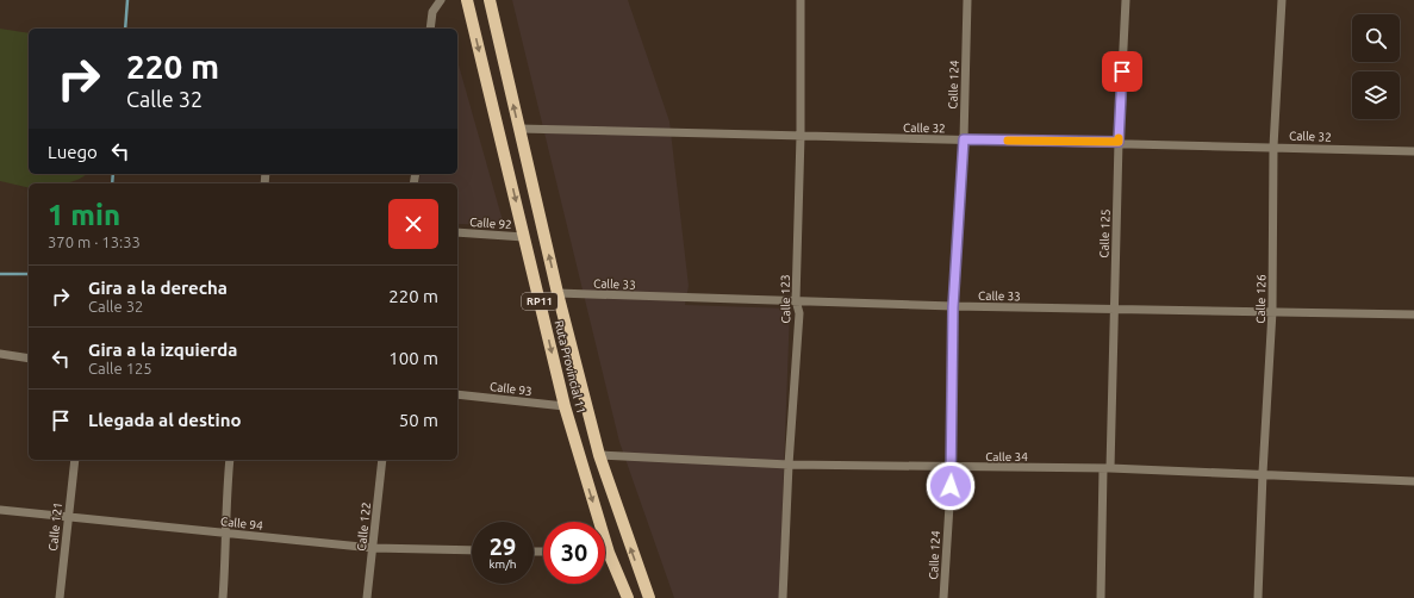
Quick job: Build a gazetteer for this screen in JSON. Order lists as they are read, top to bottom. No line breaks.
{"streets":{"main road":["RP11","Ruta Provincial 11"],"street":["Calle 124","Calle 32","Calle 92","Calle 125","Calle 33","Calle 123","Calle 126","Calle 93","Calle 34","Calle 94","Calle 121","Calle 122"]},"crossings":[["Calle 124","Calle 32"],["Calle 124","Calle 33"],["Calle 124","Calle 34"],["Calle 32","Calle 125"],["Calle 32","Calle 123"],["Calle 32","Calle 126"],["Calle 32","Ruta Provincial 11"],["Calle 92","Ruta Provincial 11"],["Calle 125","Calle 33"],["Calle 125","Calle 34"],["Calle 33","Calle 123"],["Calle 33","Calle 126"],["Calle 33","Ruta Provincial 11"],["Calle 123","Calle 34"],["Calle 126","Calle 34"],["Ruta Provincial 11","Calle 93"],["Ruta Provincial 11","Calle 34"],["Calle 94","Calle 121"],["Calle 94","Calle 122"]],"page":{"turn":["220 m","Calle 32"],"then":"Luego","heading":["1 min","370 m · 13:33"],"list":[{"name":"Gira a la derecha","note":"Calle 32","value":"220 m"},{"name":"Gira a la izquierda","note":"Calle 125","value":"100 m"},{"name":"Llegada al destino","value":"50 m"}],"speed":"29 km/h","limit":"30"}}
